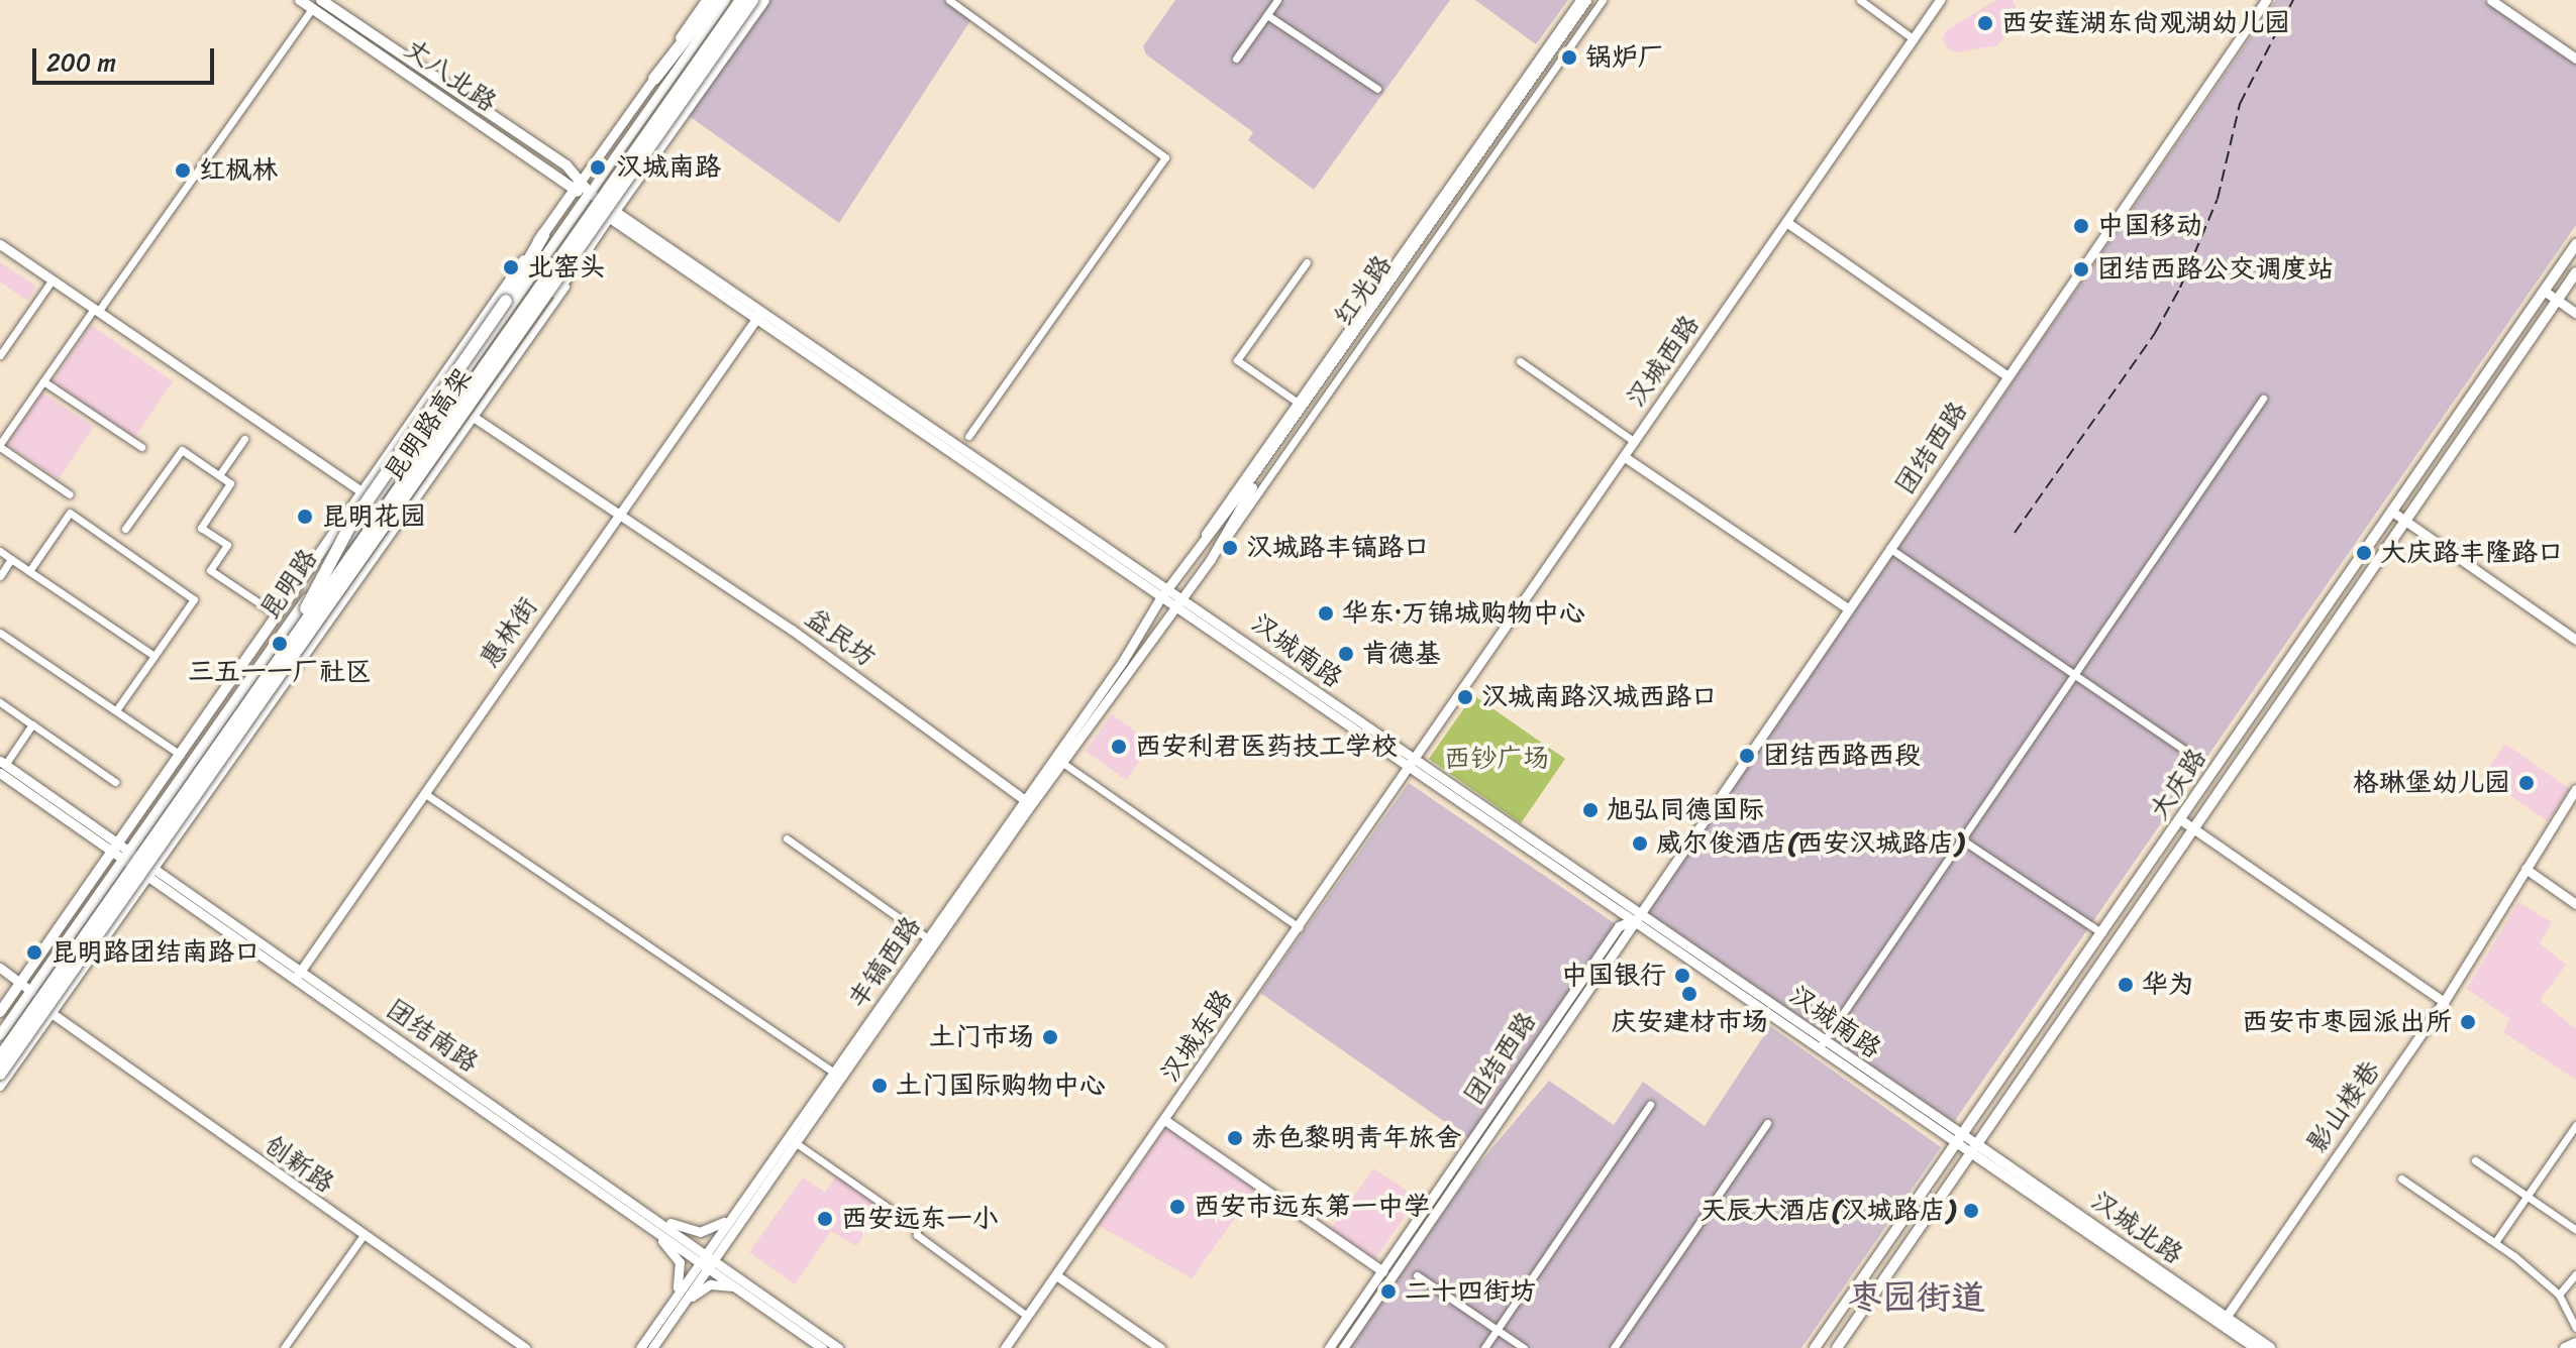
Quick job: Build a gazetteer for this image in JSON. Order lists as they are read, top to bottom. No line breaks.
{"streets":{"highway":["昆明路高架"],"main road":["丈八北路","昆明路","大庆路","汉城北路"],"street":["红光路","汉城西路","团结西路","惠林街","益民坊","汉城南路","丰镐西路","团结南路","汉城东路","影山楼巷","创新路"]},"crossings":[["丈八北路","昆明路"],["红光路","汉城南路"],["红光路","丰镐西路"],["汉城西路","汉城东路"],["团结西路","汉城南路"],["昆明路","汉城南路"],["昆明路","团结南路"],["惠林街","益民坊"],["惠林街","汉城南路"],["惠林街","团结南路"],["益民坊","丰镐西路"],["汉城南路","大庆路"],["汉城南路","丰镐西路"],["汉城南路","汉城东路"],["汉城南路","汉城北路"],["大庆路","汉城北路"],["丰镐西路","团结南路"],["影山楼巷","汉城北路"]],"districts":["枣园街道"],"parks":["西钞广场"],"places":["西安莲湖东尚观湖幼儿园","锅炉厂","汉城南路","红枫林","中国移动","北窑头","团结西路公交调度站","昆明花园","汉城路丰镐路口","大庆路丰隆路口","华东·万锦城购物中心","三五一一厂社区","肯德基","汉城南路汉城西路口","西安利君医药技工学校","团结西路西段","格琳堡幼儿园","旭弘同德国际","威尔俊酒店(西安汉城路店)","昆明路团结南路口","中国银行","华为","庆安建材市场","西安市枣园派出所","土门市场","土门国际购物中心","赤色黎明青年旅舍","西安市远东第一中学","天辰大酒店(汉城路店)","西安远东一小","二十四街坊"],"scale_bar":"200 m"}
